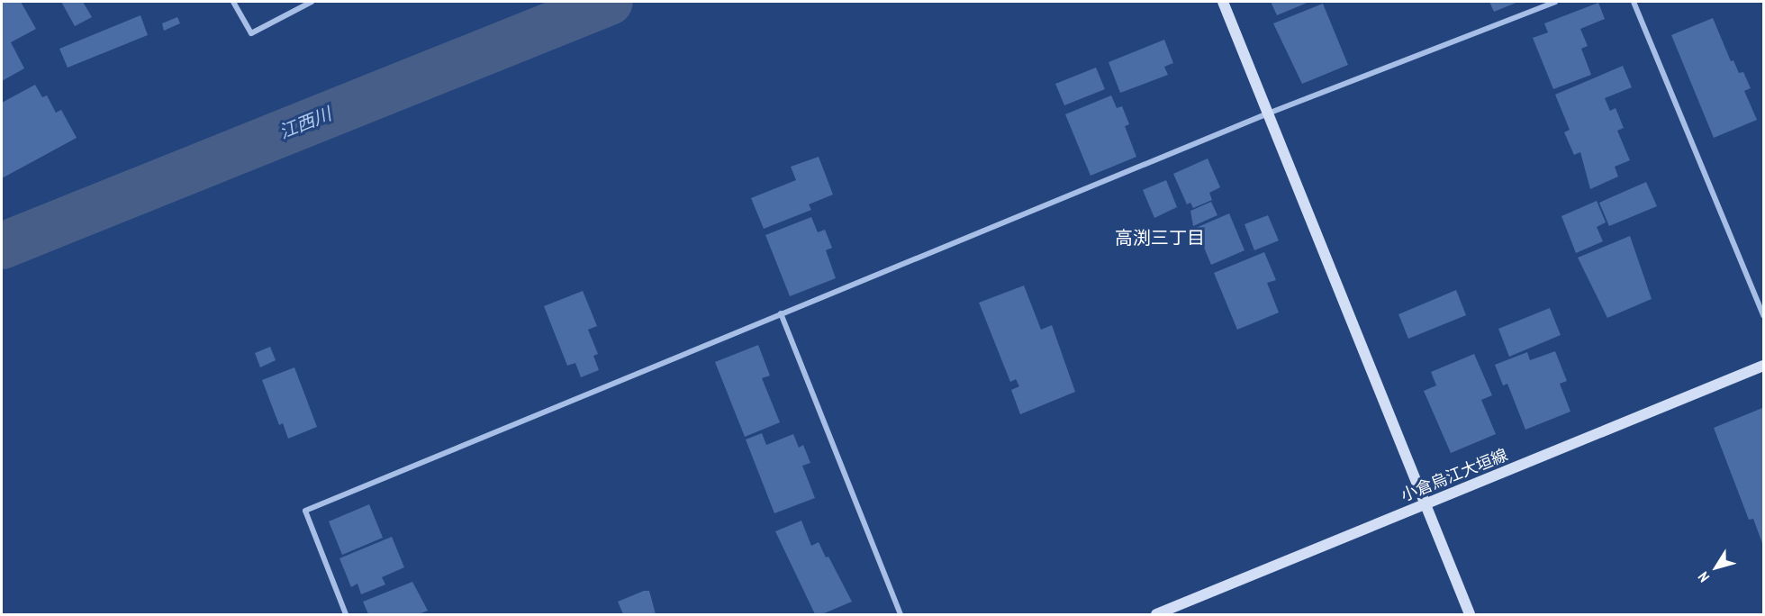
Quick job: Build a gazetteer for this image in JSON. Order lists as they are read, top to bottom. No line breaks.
{"streets":{"street":["小倉烏江大垣線"]},"districts":["高渕三丁目"],"water":["江西川"],"north":"bottom left"}
